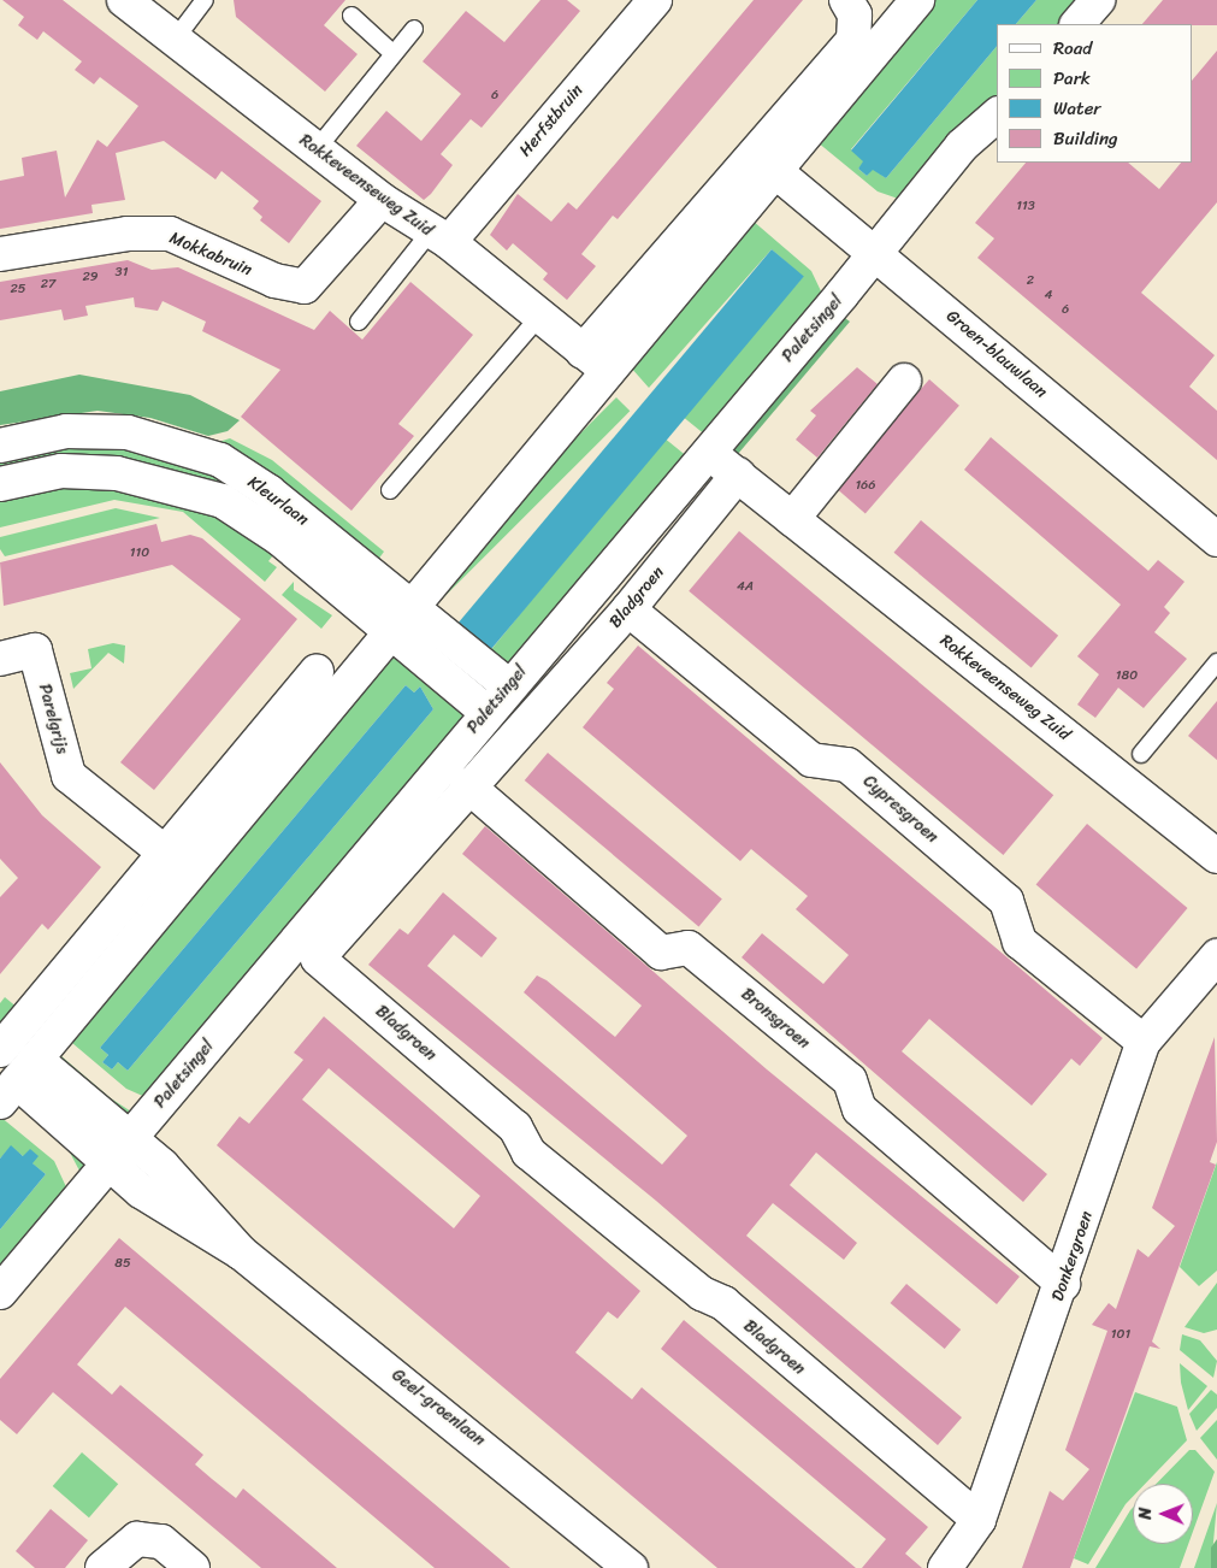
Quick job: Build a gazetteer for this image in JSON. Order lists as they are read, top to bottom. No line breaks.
{"streets":{"street":["Herfstbruin","Rokkeveenseweg Zuid","Mokkabruin","Paletsingel","Groen-blauwlaan","Kleurlaan","Bladgroen","Parelgrijs","Cypresgroen","Bronsgroen","Donkergroen","Geel-groenlaan"]},"crossings":[["Herfstbruin","Rokkeveenseweg Zuid"],["Rokkeveenseweg Zuid","Mokkabruin"],["Rokkeveenseweg Zuid","Paletsingel"],["Rokkeveenseweg Zuid","Bladgroen"],["Paletsingel","Groen-blauwlaan"],["Paletsingel","Kleurlaan"],["Paletsingel","Geel-groenlaan"],["Bladgroen","Cypresgroen"],["Bladgroen","Bronsgroen"],["Bladgroen","Donkergroen"],["Cypresgroen","Donkergroen"],["Bronsgroen","Donkergroen"]],"house_numbers":["6","113","31","29","2","27","25","4","6","166","110","4A","180","85","101"],"legend":["Road","Park","Water","Building"],"north":"left"}
